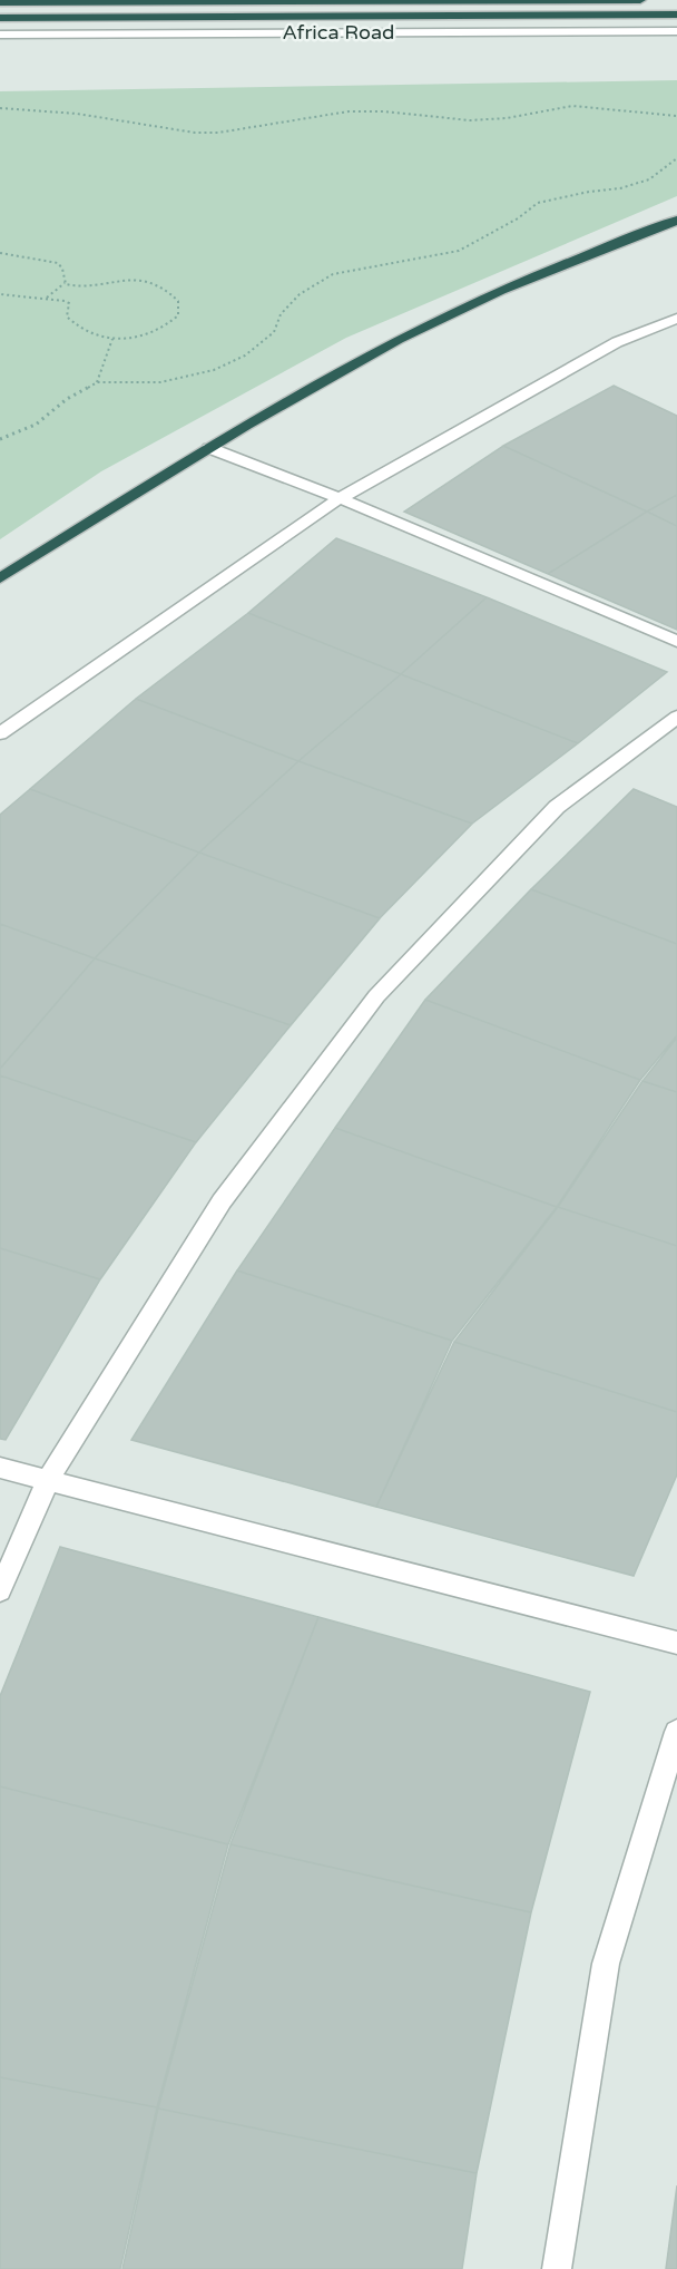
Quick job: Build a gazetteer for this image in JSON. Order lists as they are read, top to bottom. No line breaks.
{"streets":{"highway":["Africa Road"]}}
